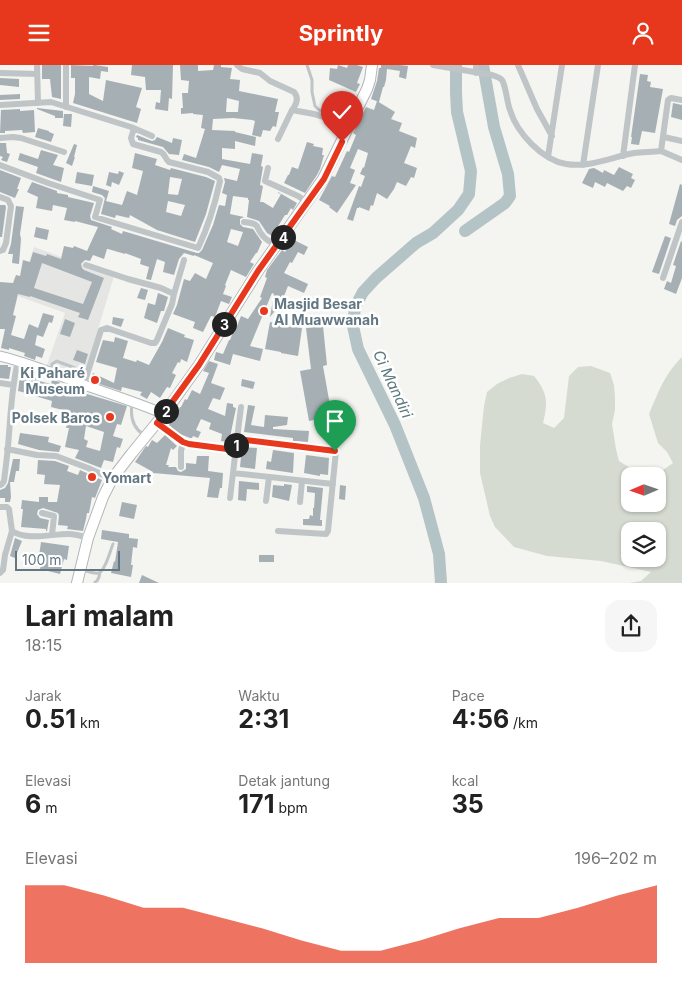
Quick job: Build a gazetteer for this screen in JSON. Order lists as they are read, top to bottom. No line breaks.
{"water":["Ci Mandiri"],"places":["Masjid Besar Al Muawwanah","Ki Paharé Museum","Polsek Baros","Yomart"],"scale_bar":"100 m","north":"left","page":{"header":"Sprintly","pins":["4","3","2","1"],"scale":"100 m","heading":["Lari malam","18:15"],"stats":[["Jarak","0.51 km"],["Waktu","2:31"],["Pace","4:56 /km"],["Elevasi","6 m"],["Detak jantung","171 bpm"],["kcal","35"]],"chart":["Elevasi","196–202 m"]}}
